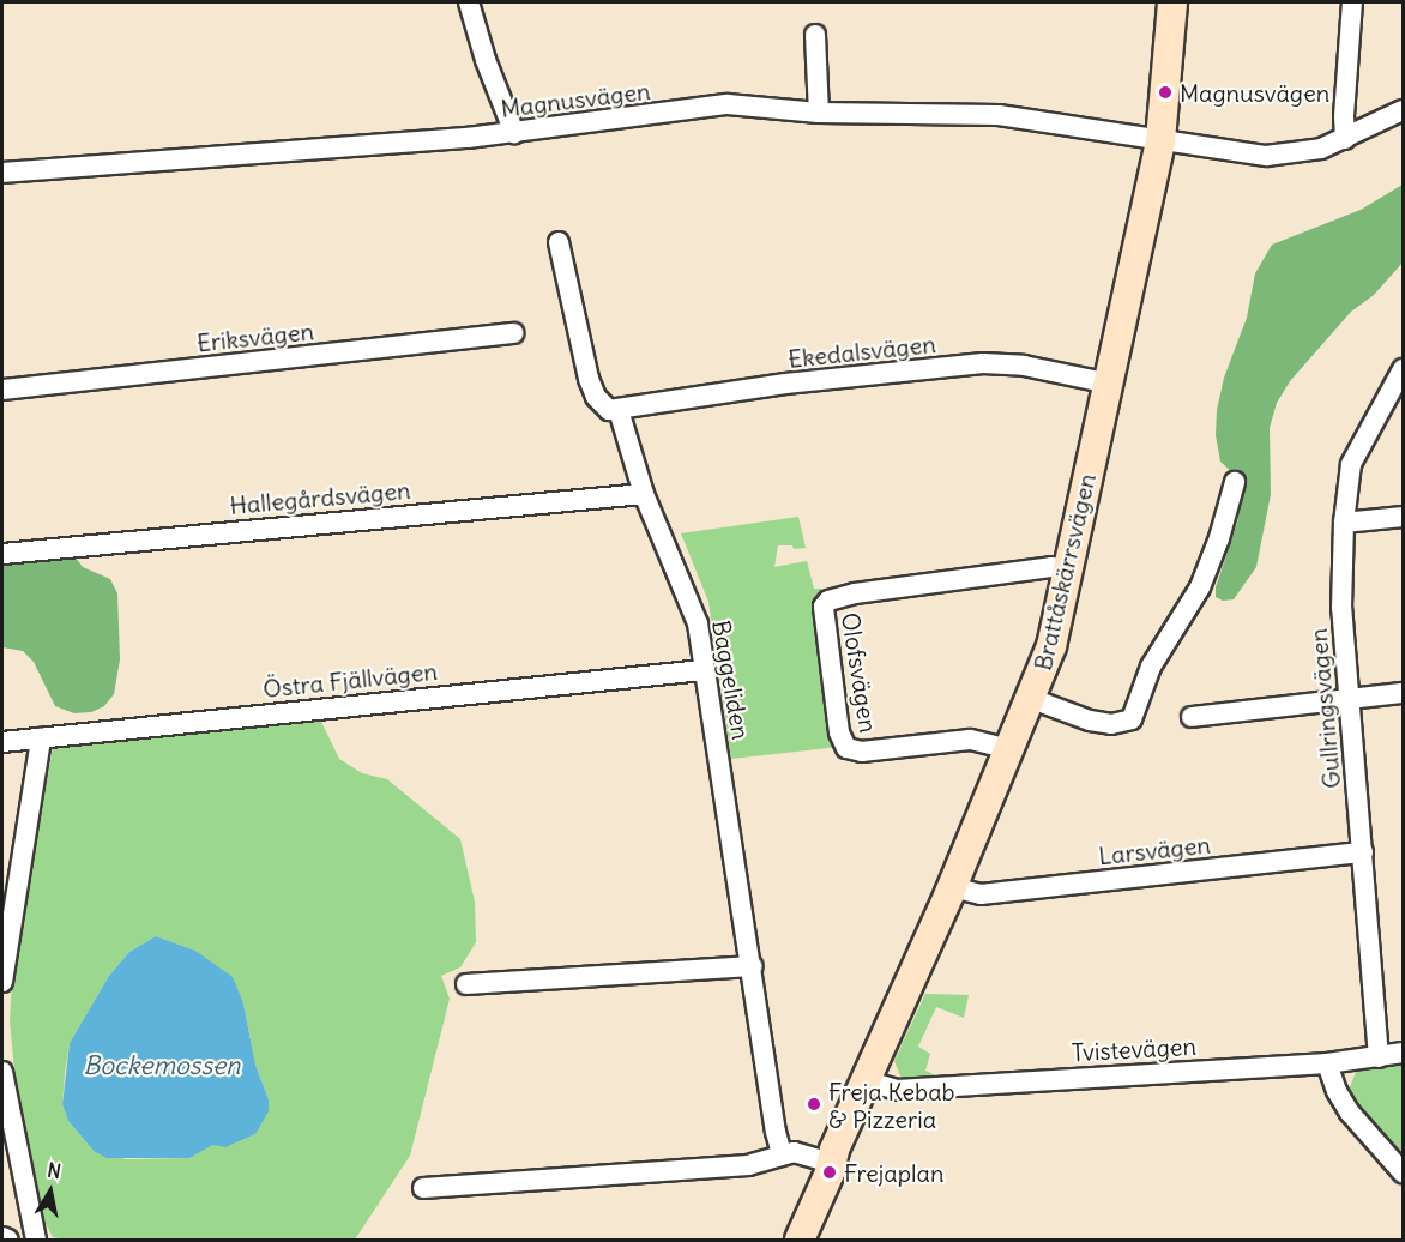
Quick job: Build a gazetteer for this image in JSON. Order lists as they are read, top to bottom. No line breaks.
{"streets":{"street":["Magnusvägen","Eriksvägen","Ekedalsvägen","Hallegårdsvägen","Brattåskärrsvägen","Olofsvägen","Östra Fjällvägen","Baggeliden","Gullringsvägen","Larsvägen","Tvistevägen"]},"crossings":[["Magnusvägen","Brattåskärrsvägen"],["Ekedalsvägen","Brattåskärrsvägen"],["Ekedalsvägen","Baggeliden"],["Hallegårdsvägen","Baggeliden"],["Brattåskärrsvägen","Olofsvägen"],["Brattåskärrsvägen","Larsvägen"],["Brattåskärrsvägen","Tvistevägen"],["Östra Fjällvägen","Baggeliden"],["Gullringsvägen","Larsvägen"],["Gullringsvägen","Tvistevägen"]],"water":["Bockemossen"],"places":["Magnusvägen","Freja Kebab & Pizzeria","Frejaplan"],"north":"top"}
